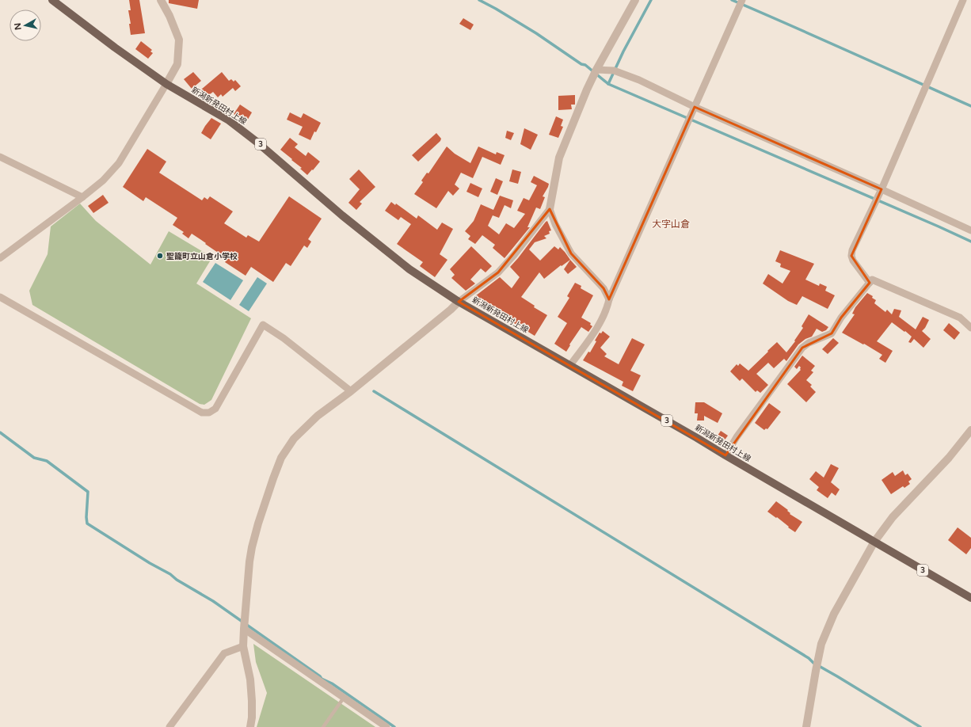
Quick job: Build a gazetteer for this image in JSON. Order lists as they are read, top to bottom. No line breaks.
{"streets":{"main road":["新潟新発田村上線","3"]},"districts":["大字山倉"],"places":["聖籠町立山倉小学校"],"north":"left"}
